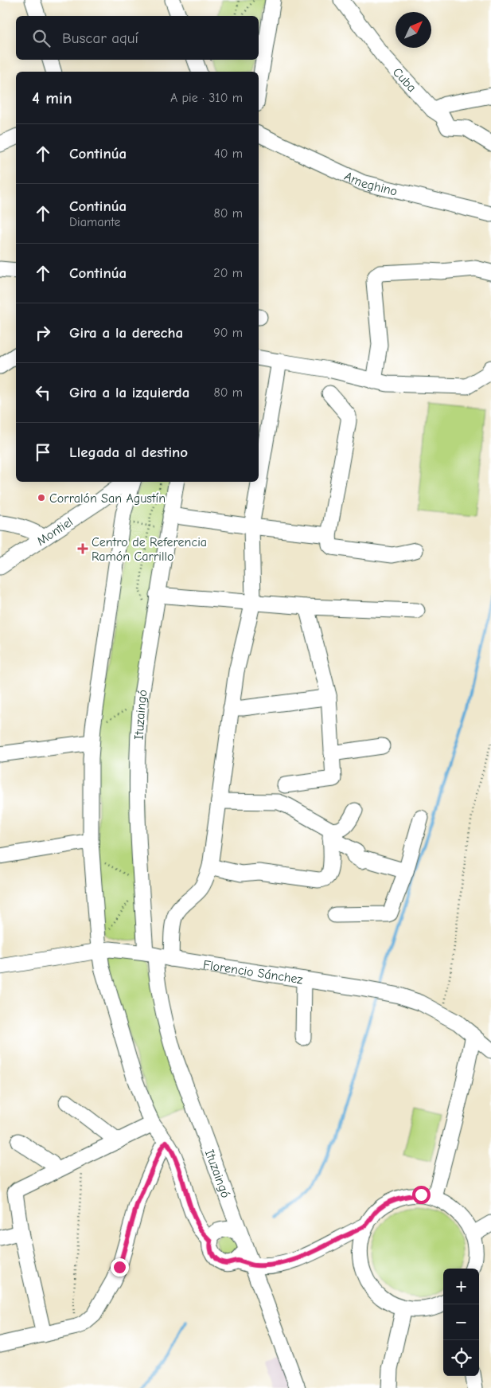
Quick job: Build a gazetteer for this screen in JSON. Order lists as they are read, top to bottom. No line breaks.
{"streets":{"street":["Cuba","Ameghino","Montiel","Ituzaingó","Florencio Sánchez"]},"crossings":[["Ituzaingó","Florencio Sánchez"]],"places":{"other":["Corralón San Agustín"],"health":["Centro de Referencia Ramón Carrillo"]},"north":"top right","page":{"search":"Buscar aquí","heading":["4 min","A pie · 310 m"],"list":[["Continúa","40 m"],["Continúa","Diamante","80 m"],["Continúa","20 m"],["Gira a la derecha","90 m"],["Gira a la izquierda","80 m"],"Llegada al destino"],"map_buttons":["+","−"]}}
